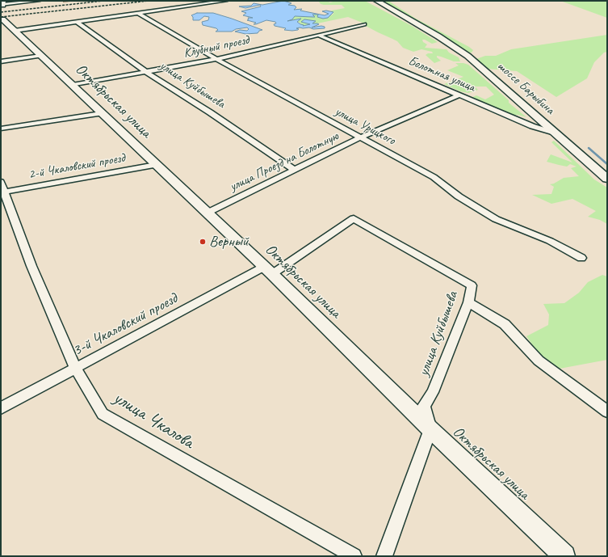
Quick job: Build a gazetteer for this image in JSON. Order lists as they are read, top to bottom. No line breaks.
{"streets":{"street":["Клубный проезд","Болотная улица","улица Куйбышева","шоссе Барыбина","Октябрьская улица","улица Урицкого","улица Проезд на Болотную","2-й Чкаловский проезд","3-й Чкаловский проезд","улица Чкалова"]},"crossings":[["Клубный проезд","Болотная улица"],["Клубный проезд","улица Куйбышева"],["Клубный проезд","Октябрьская улица"],["Клубный проезд","улица Урицкого"],["Болотная улица","шоссе Барыбина"],["Болотная улица","улица Проезд на Болотную"],["улица Куйбышева","Октябрьская улица"],["улица Куйбышева","улица Проезд на Болотную"],["улица Куйбышева","3-й Чкаловский проезд"],["Октябрьская улица","улица Проезд на Болотную"],["Октябрьская улица","2-й Чкаловский проезд"],["Октябрьская улица","3-й Чкаловский проезд"],["улица Урицкого","улица Проезд на Болотную"],["2-й Чкаловский проезд","улица Чкалова"],["3-й Чкаловский проезд","улица Чкалова"]],"places":["Верный"]}
